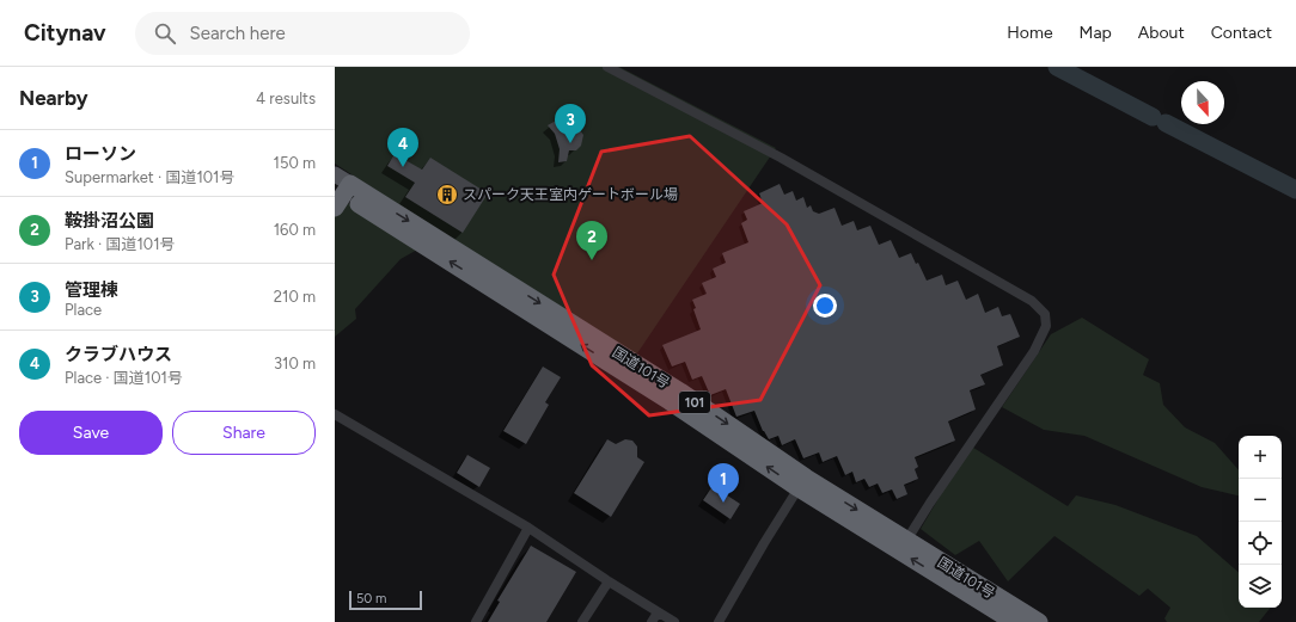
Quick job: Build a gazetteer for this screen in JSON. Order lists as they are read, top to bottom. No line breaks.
{"streets":{"highway":["国道101号","101"]},"places":{"building":["スパーク天王室内ゲートボール場"]},"scale_bar":"50 m","north":"bottom","page":{"header":"Citynav","search":"Search here","nav":["Home","Map","About","Contact"],"heading":["Nearby","4 results"],"pins":["3","4","2","1"],"list":[{"mark":"1","name":"ローソン","note":"Supermarket · 国道101号","value":"150 m"},{"mark":"2","name":"鞍掛沼公園","note":"Park · 国道101号","value":"160 m"},{"mark":"3","name":"管理棟","note":"Place","value":"210 m"},{"mark":"4","name":"クラブハウス","note":"Place · 国道101号","value":"310 m"}],"buttons":["Save","Share"],"map_buttons":["+","−"],"scale":"50 m"}}
